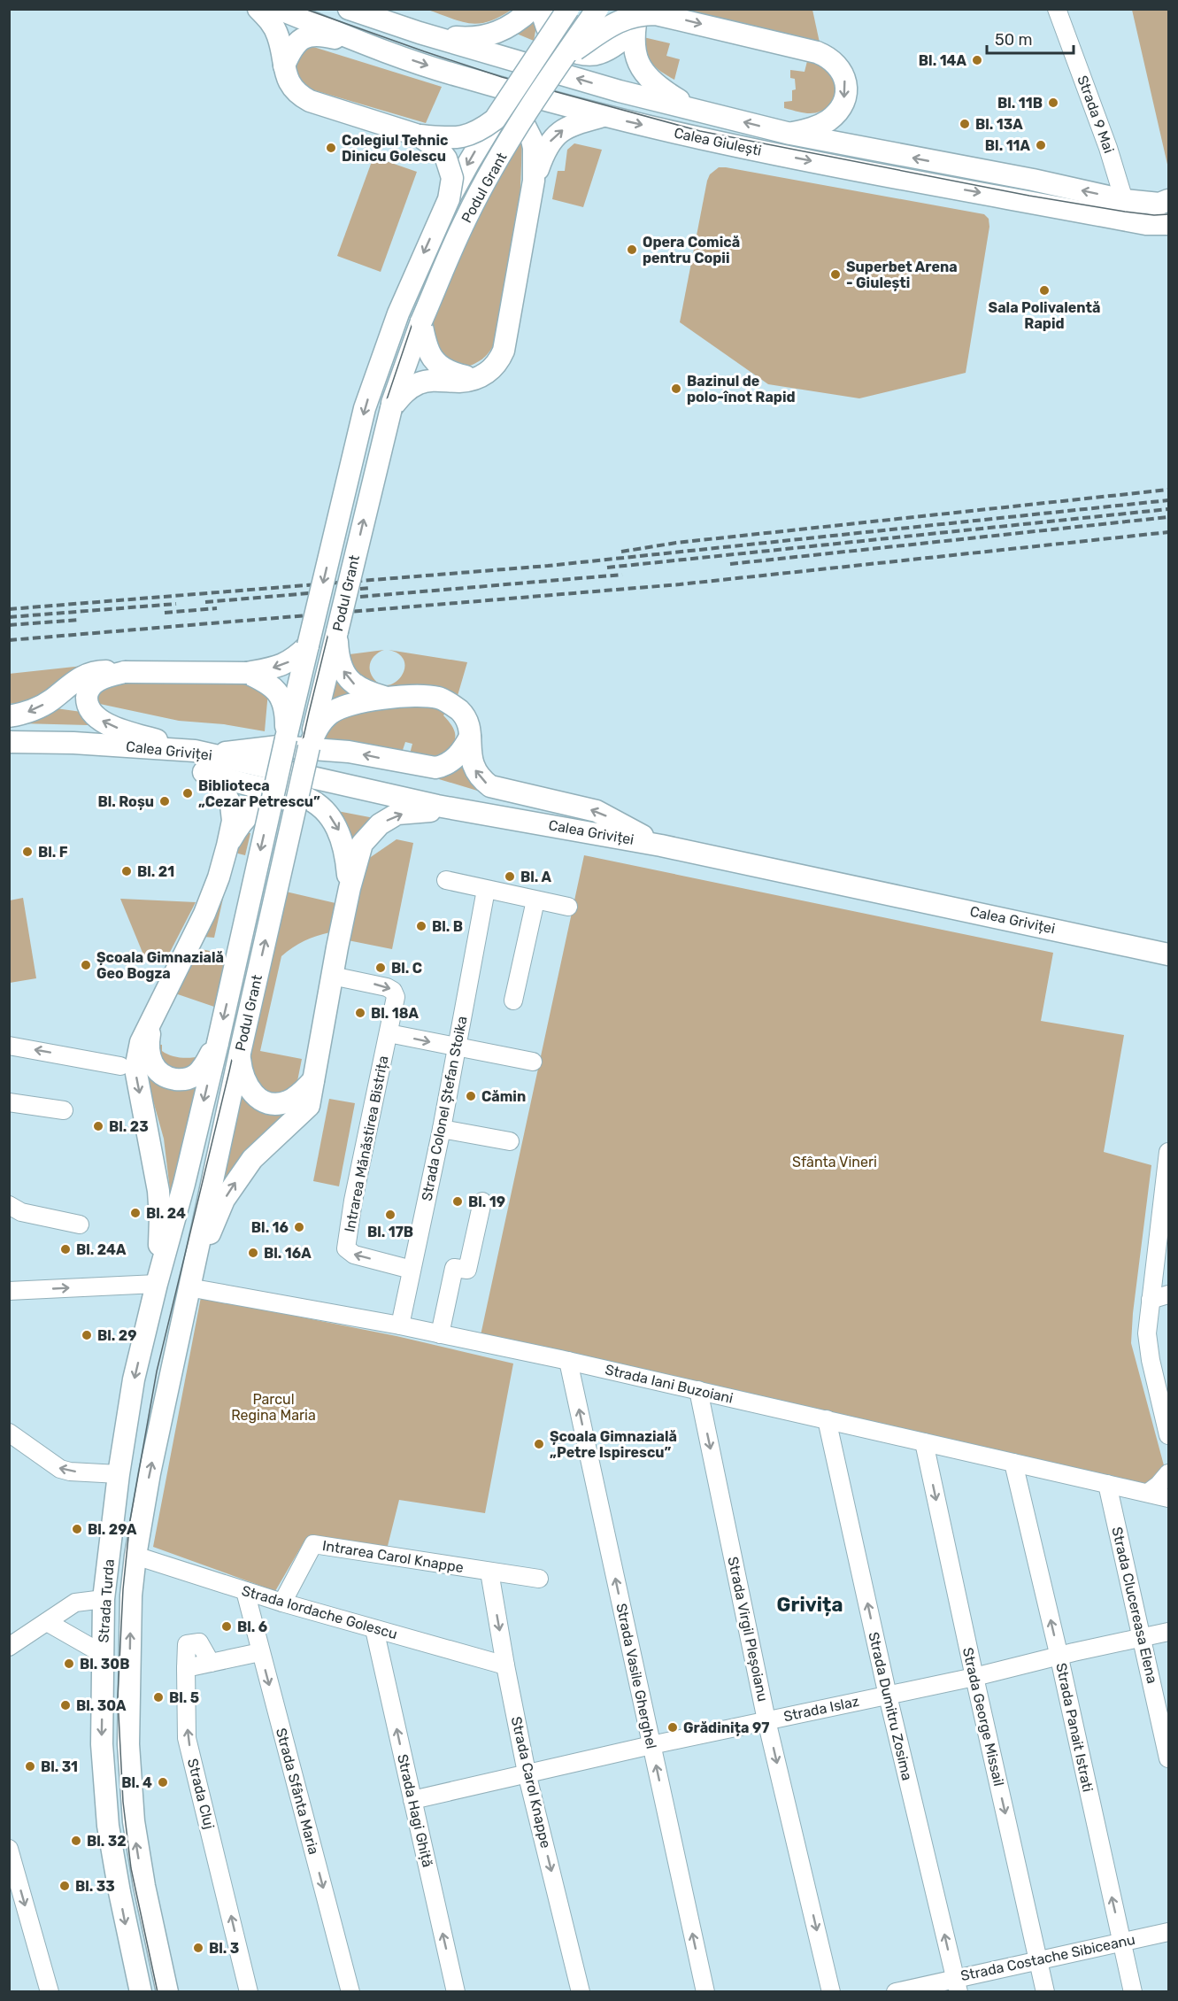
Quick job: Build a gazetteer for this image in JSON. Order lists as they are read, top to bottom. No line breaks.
{"streets":{"main road":["Calea Giulești","Podul Grant","Calea Griviței","Strada Turda"],"street":["Strada 9 Mai","Strada Colonel Ștefan Stoika","Intrarea Mănăstirea Bistrița","Strada Iani Buzoiani","Intrarea Carol Knappe","Strada Clucereasa Elena","Strada Iordache Golescu","Strada Virgil Pleșoianu","Strada Vasile Gherghel","Strada Dumitru Zosima","Strada Islaz","Strada George Missail","Strada Panait Istrati","Strada Carol Knappe","Strada Sfânta Maria","Strada Cluj","Strada Hagi Ghiță","Strada Costache Sibiceanu"]},"crossings":[["Strada 9 Mai","Calea Giulești"],["Podul Grant","Strada Turda"],["Strada Colonel Ștefan Stoika","Intrarea Mănăstirea Bistrița"],["Strada Colonel Ștefan Stoika","Strada Iani Buzoiani"],["Strada Iani Buzoiani","Strada Turda"],["Strada Iani Buzoiani","Strada Clucereasa Elena"],["Strada Iani Buzoiani","Strada Virgil Pleșoianu"],["Strada Iani Buzoiani","Strada Vasile Gherghel"],["Strada Iani Buzoiani","Strada Dumitru Zosima"],["Strada Iani Buzoiani","Strada George Missail"],["Strada Iani Buzoiani","Strada Panait Istrati"],["Intrarea Carol Knappe","Strada Iordache Golescu"],["Intrarea Carol Knappe","Strada Carol Knappe"],["Strada Turda","Strada Iordache Golescu"],["Strada Clucereasa Elena","Strada Islaz"],["Strada Iordache Golescu","Strada Carol Knappe"],["Strada Iordache Golescu","Strada Sfânta Maria"],["Strada Iordache Golescu","Strada Hagi Ghiță"],["Strada Virgil Pleșoianu","Strada Islaz"],["Strada Vasile Gherghel","Strada Islaz"],["Strada Dumitru Zosima","Strada Islaz"],["Strada Dumitru Zosima","Strada Costache Sibiceanu"],["Strada Islaz","Strada George Missail"],["Strada Islaz","Strada Panait Istrati"],["Strada Islaz","Strada Carol Knappe"],["Strada Islaz","Strada Hagi Ghiță"],["Strada George Missail","Strada Costache Sibiceanu"],["Strada Panait Istrati","Strada Costache Sibiceanu"],["Strada Sfânta Maria","Strada Cluj"]],"one_way":["Intrarea Mănăstirea Bistrița","Strada Virgil Pleșoianu","Strada Vasile Gherghel","Strada Dumitru Zosima","Strada George Missail","Strada Panait Istrati","Strada Carol Knappe","Strada Sfânta Maria","Strada Hagi Ghiță"],"districts":["Grivița"],"parks":["Sfânta Vineri","Parcul Regina Maria"],"places":["Bl. 14A","Bl. 11B","Bl. 13A","Bl. 11A","Colegiul Tehnic Dinicu Golescu","Opera Comică pentru Copii","Superbet Arena - Giulești","Sala Polivalentă Rapid","Bazinul de polo-înot Rapid","Biblioteca „Cezar Petrescu”","Bl. Roșu","Bl. F","Bl. 21","Bl. A","Bl. B","Școala Gimnazială Geo Bogza","Bl. C","Bl. 18A","Cămin","Bl. 23","Bl. 19","Bl. 24","Bl. 17B","Bl. 16","Bl. 24A","Bl. 16A","Bl. 29","Școala Gimnazială „Petre Ispirescu”","Bl. 29A","Bl. 6","Bl. 30B","Bl. 5","Bl. 30A","Grădinița 97","Bl. 31","Bl. 4","Bl. 32","Bl. 33","Bl. 3"],"scale_bar":"50 m"}
